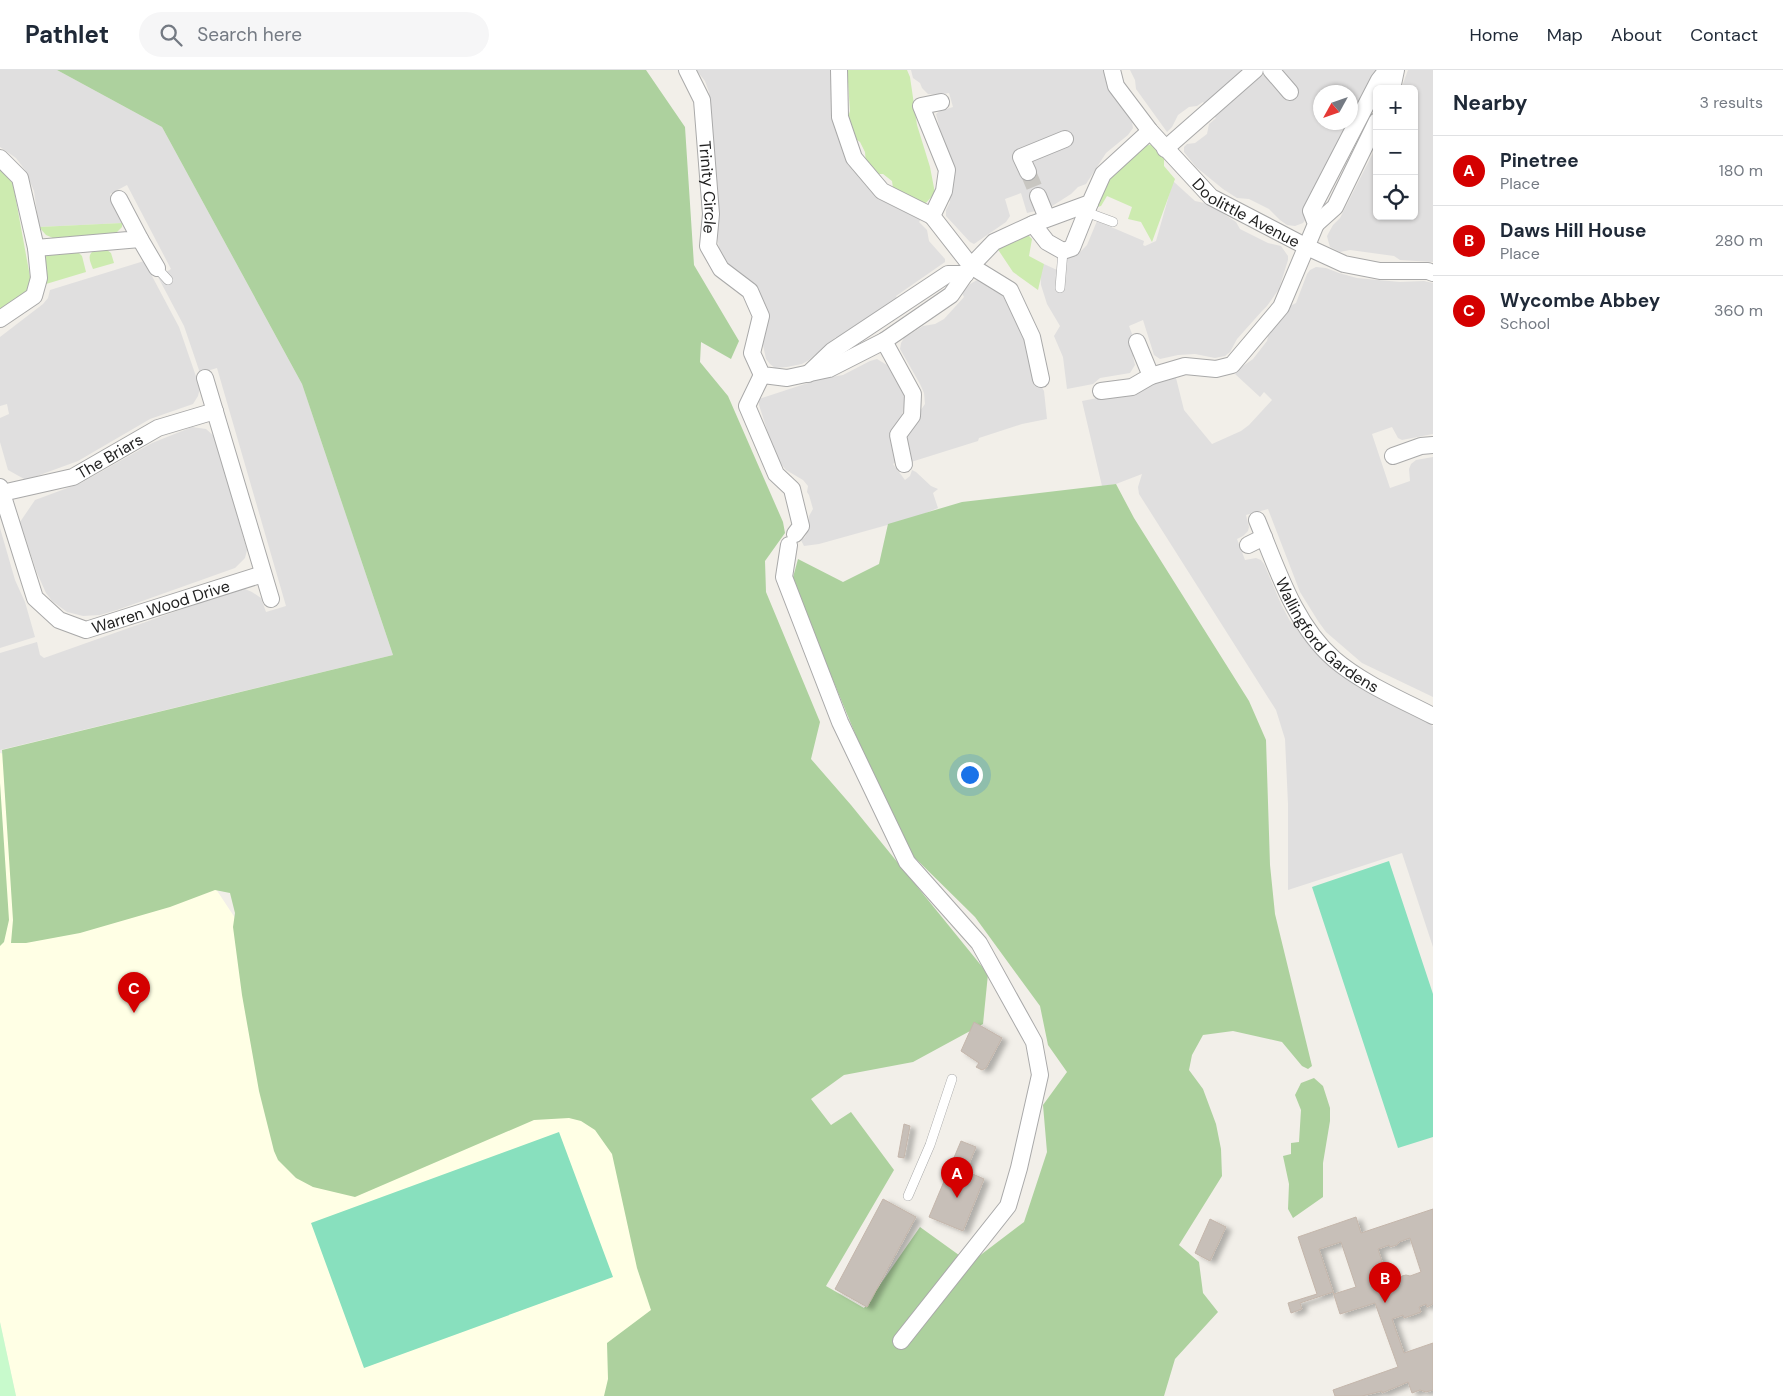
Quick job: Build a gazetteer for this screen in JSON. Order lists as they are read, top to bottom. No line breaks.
{"streets":{"street":["Trinity Circle","Doolittle Avenue","The Briars","Warren Wood Drive","Wallingford Gardens"]},"crossings":[["The Briars","Warren Wood Drive"]],"north":"bottom left","page":{"header":"Pathlet","search":"Search here","nav":["Home","Map","About","Contact"],"heading":["Nearby","3 results"],"map_buttons":["+","−"],"list":[{"mark":"A","name":"Pinetree","note":"Place","value":"180 m"},{"mark":"B","name":"Daws Hill House","note":"Place","value":"280 m"},{"mark":"C","name":"Wycombe Abbey","note":"School","value":"360 m"}],"pins":["C","A","B"]}}
